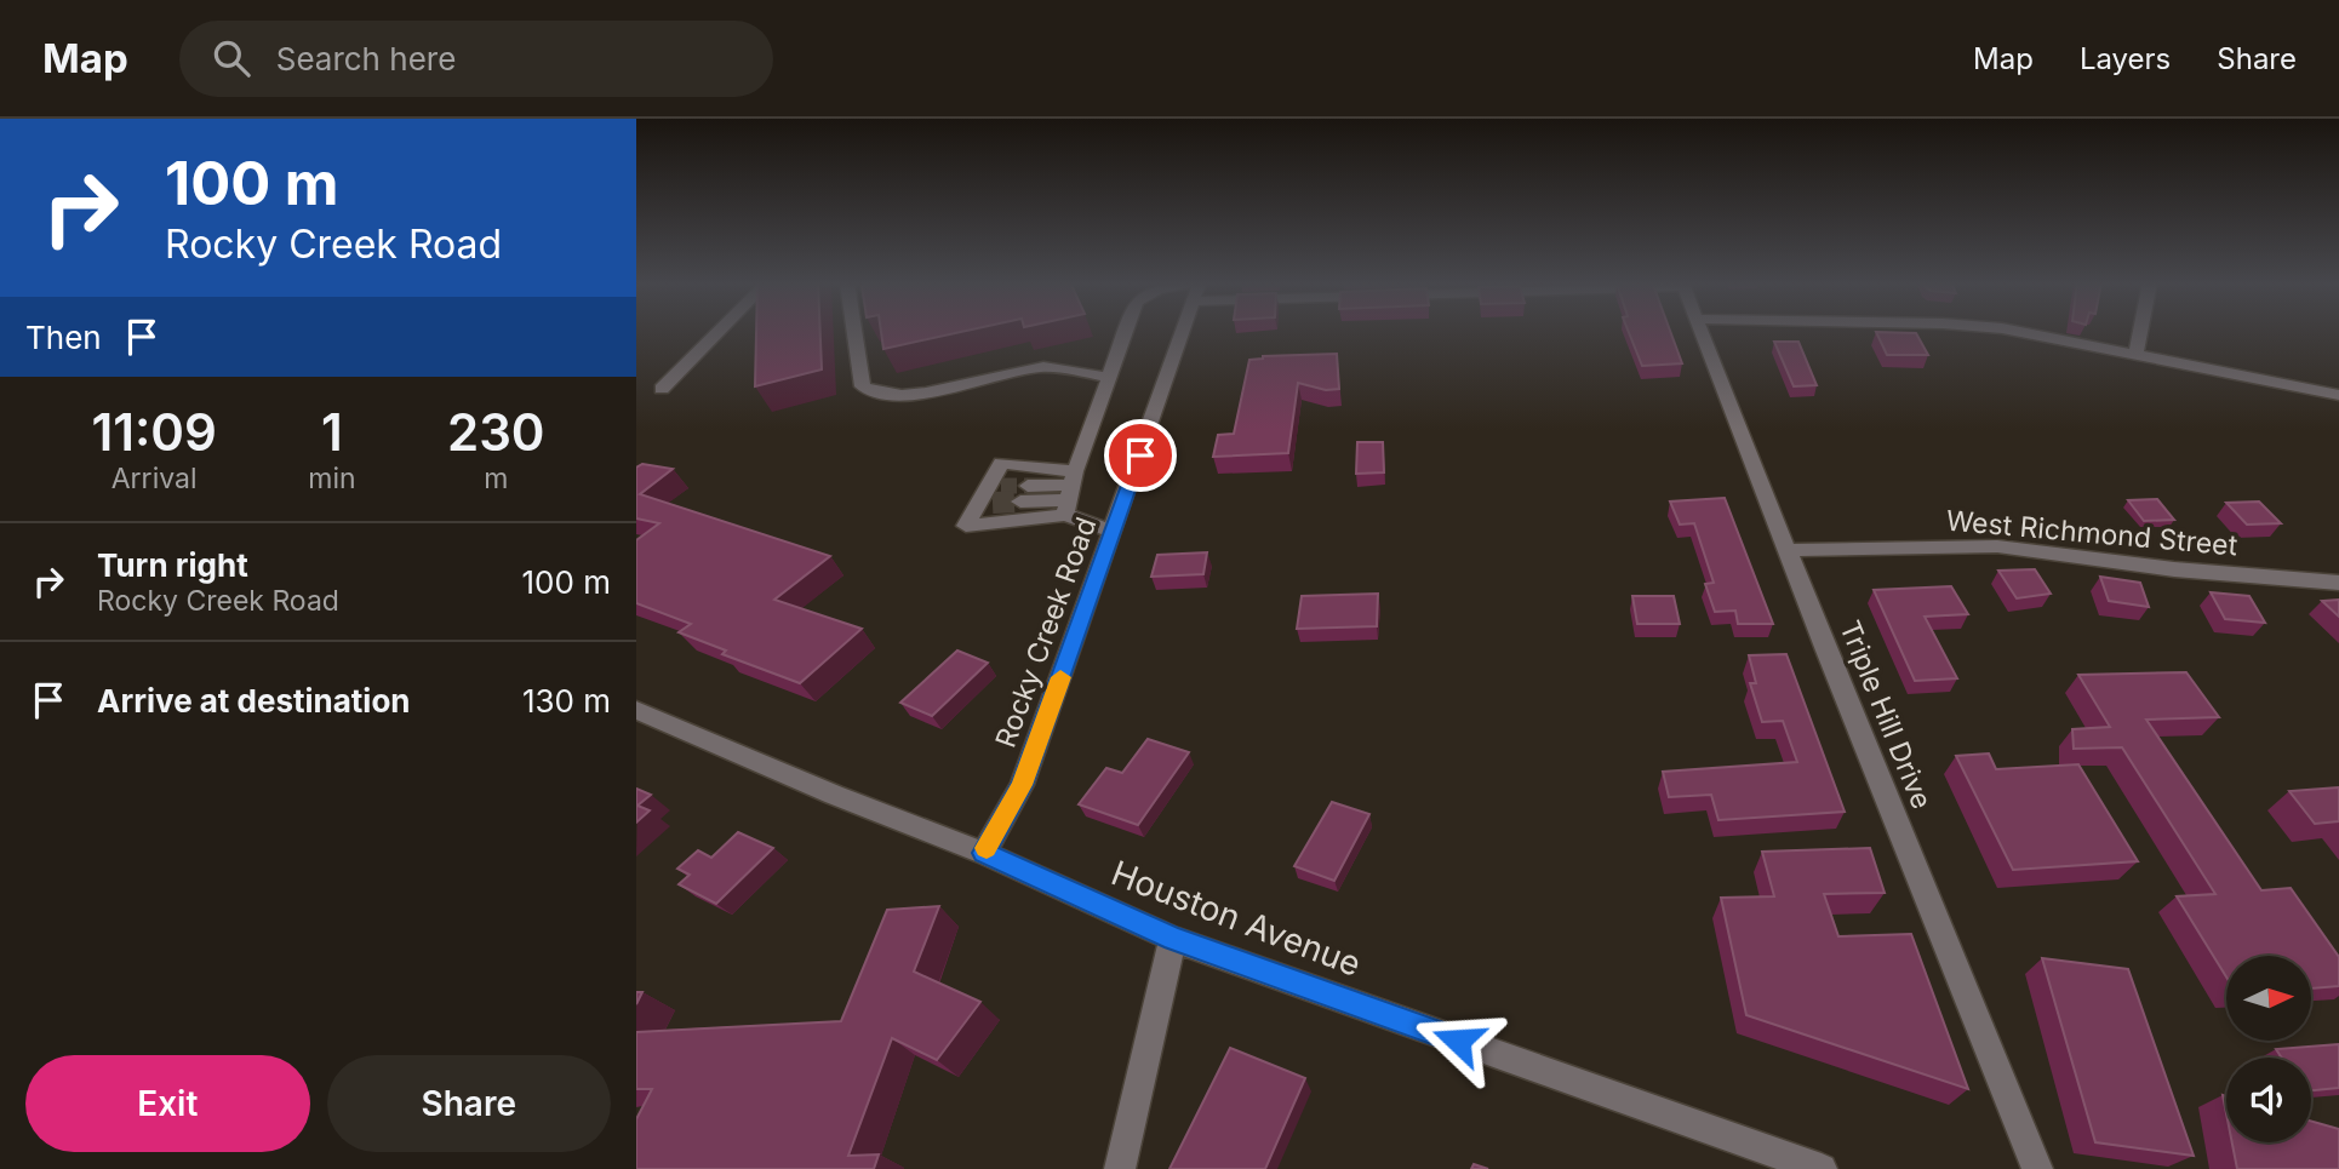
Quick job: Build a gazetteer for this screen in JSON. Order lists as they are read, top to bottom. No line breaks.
{"streets":{"street":["West Richmond Street","Rocky Creek Road","Triple Hill Drive","Houston Avenue"]},"crossings":[["West Richmond Street","Triple Hill Drive"],["Rocky Creek Road","Houston Avenue"]],"north":"right","page":{"header":"Map","search":"Search here","nav":["Map","Layers","Share"],"turn":["100 m","Rocky Creek Road"],"then":"Then","eta":["11:09","Arrival","1","min","230","m"],"list":[{"name":"Turn right","note":"Rocky Creek Road","value":"100 m"},{"name":"Arrive at destination","value":"130 m"}],"buttons":["Exit","Share"]}}
